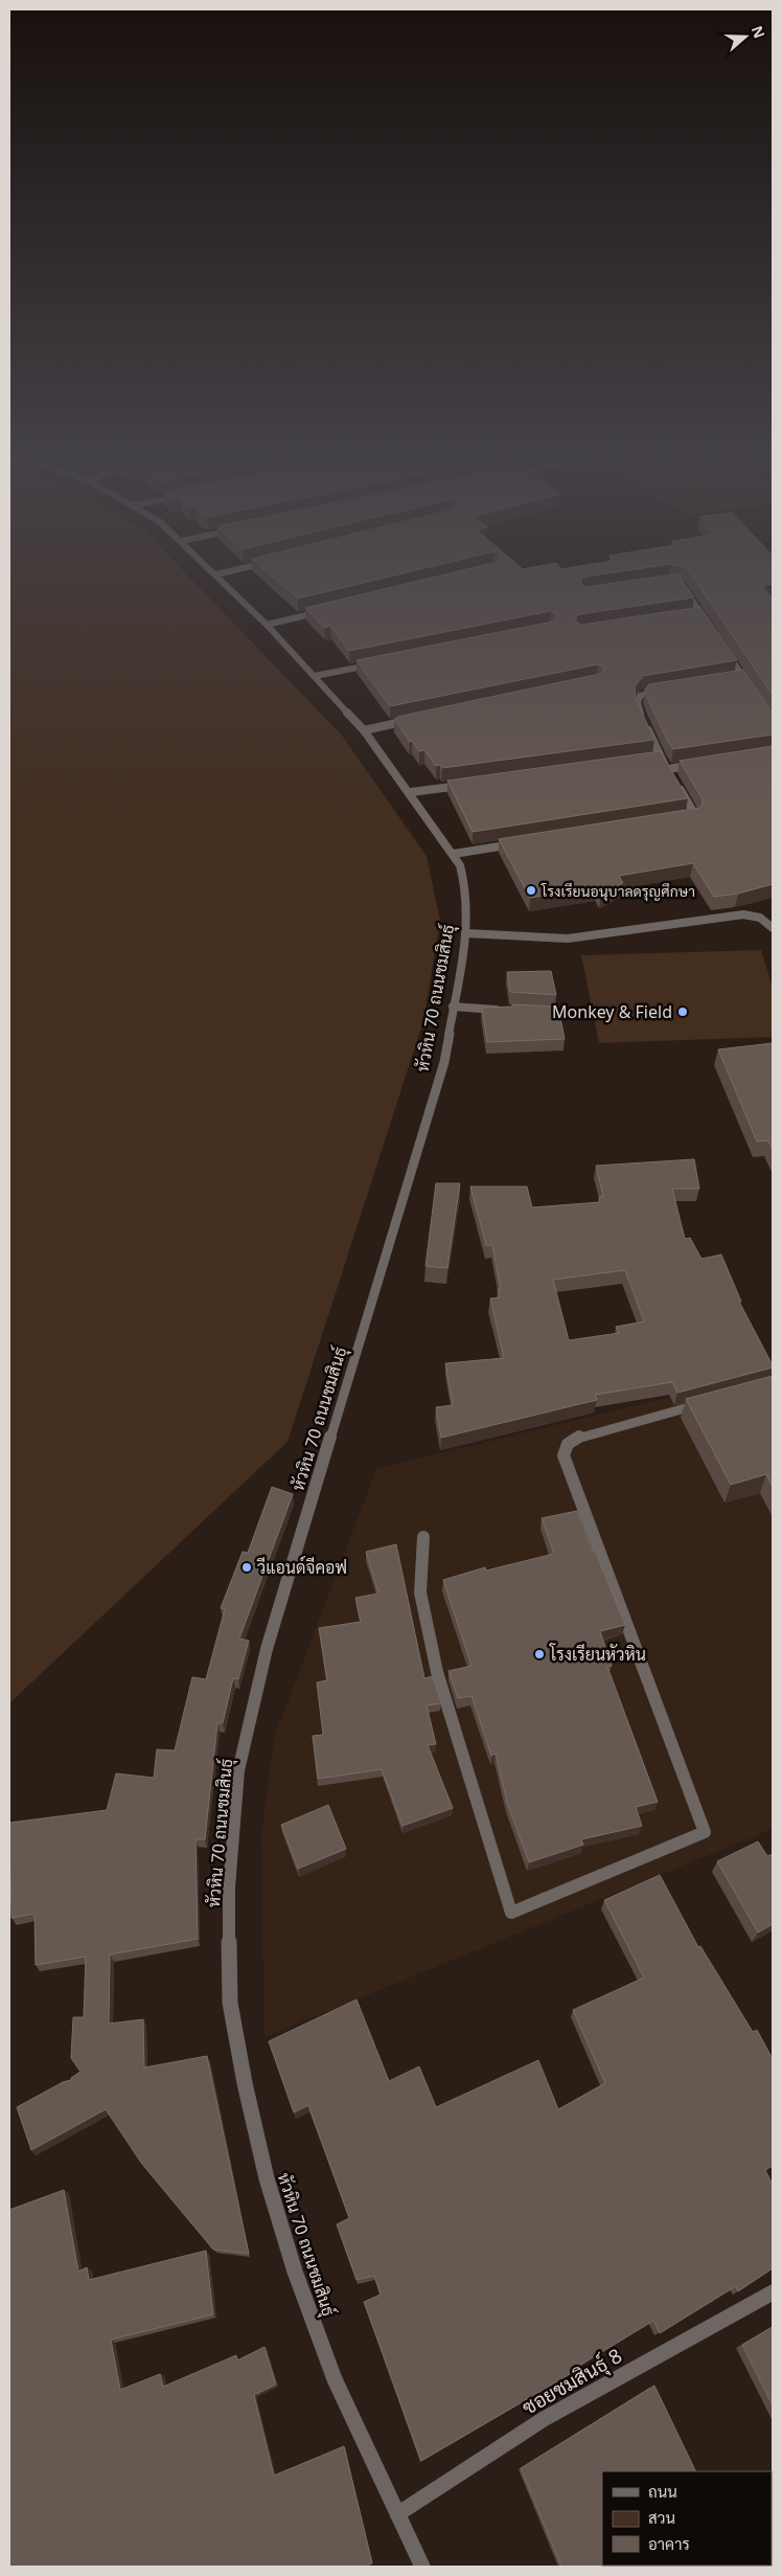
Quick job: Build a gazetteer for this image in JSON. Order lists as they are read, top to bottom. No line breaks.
{"streets":{"street":["หัวหิน 70 ถนนชมสินธุ์","ซอยชมสินธุ์ 8"]},"crossings":[["หัวหิน 70 ถนนชมสินธุ์","ซอยชมสินธุ์ 8"]],"places":["โรงเรียนอนุบาลดรุญศึกษา","Monkey & Field","วีแอนด์จีคอฟ","โรงเรียนหัวหิน"],"legend":["ถนน","สวน","อาคาร"],"north":"right"}
